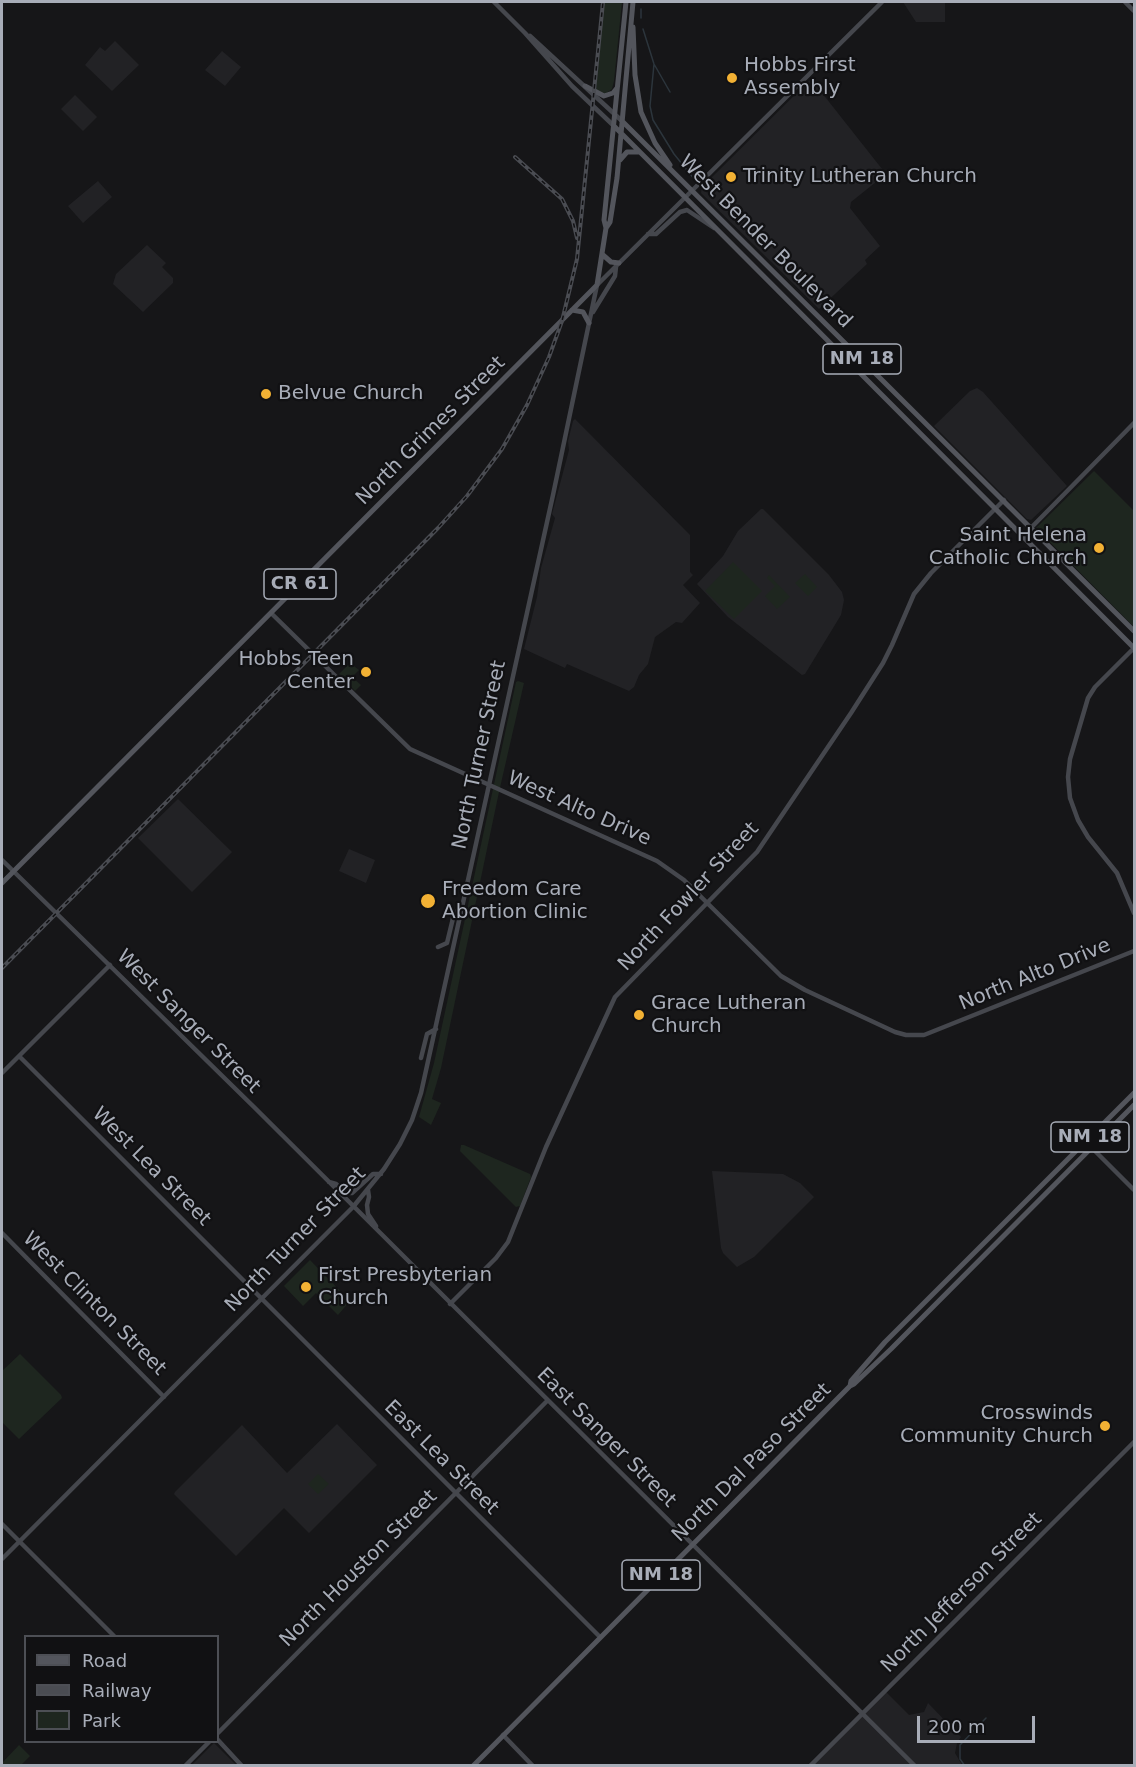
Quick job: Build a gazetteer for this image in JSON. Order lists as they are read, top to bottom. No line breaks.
{"streets":{"main road":["West Bender Boulevard","NM 18","North Grimes Street","CR 61","North Turner Street","North Dal Paso Street"],"street":["West Alto Drive","North Fowler Street","North Alto Drive","West Sanger Street","West Lea Street","West Clinton Street","East Sanger Street","East Lea Street","North Houston Street","North Jefferson Street"]},"crossings":[["West Bender Boulevard","NM 18"],["West Bender Boulevard","North Grimes Street"],["West Bender Boulevard","North Turner Street"],["West Bender Boulevard","North Fowler Street"],["North Grimes Street","North Turner Street"],["North Grimes Street","West Alto Drive"],["North Grimes Street","West Sanger Street"],["North Turner Street","West Alto Drive"],["North Turner Street","West Sanger Street"],["North Turner Street","West Lea Street"],["North Turner Street","West Clinton Street"],["North Turner Street","East Sanger Street"],["North Turner Street","East Lea Street"],["West Alto Drive","North Fowler Street"],["West Alto Drive","North Alto Drive"],["North Fowler Street","East Sanger Street"],["West Sanger Street","East Sanger Street"],["West Lea Street","East Lea Street"],["East Sanger Street","North Dal Paso Street"],["East Sanger Street","North Houston Street"],["East Sanger Street","North Jefferson Street"],["East Lea Street","North Dal Paso Street"],["East Lea Street","North Houston Street"]],"places":["Hobbs First Assembly","Trinity Lutheran Church","Belvue Church","Saint Helena Catholic Church","Hobbs Teen Center","Freedom Care Abortion Clinic","Grace Lutheran Church","First Presbyterian Church","Crosswinds Community Church"],"legend":["Road","Railway","Park"],"scale_bar":"200 m"}
